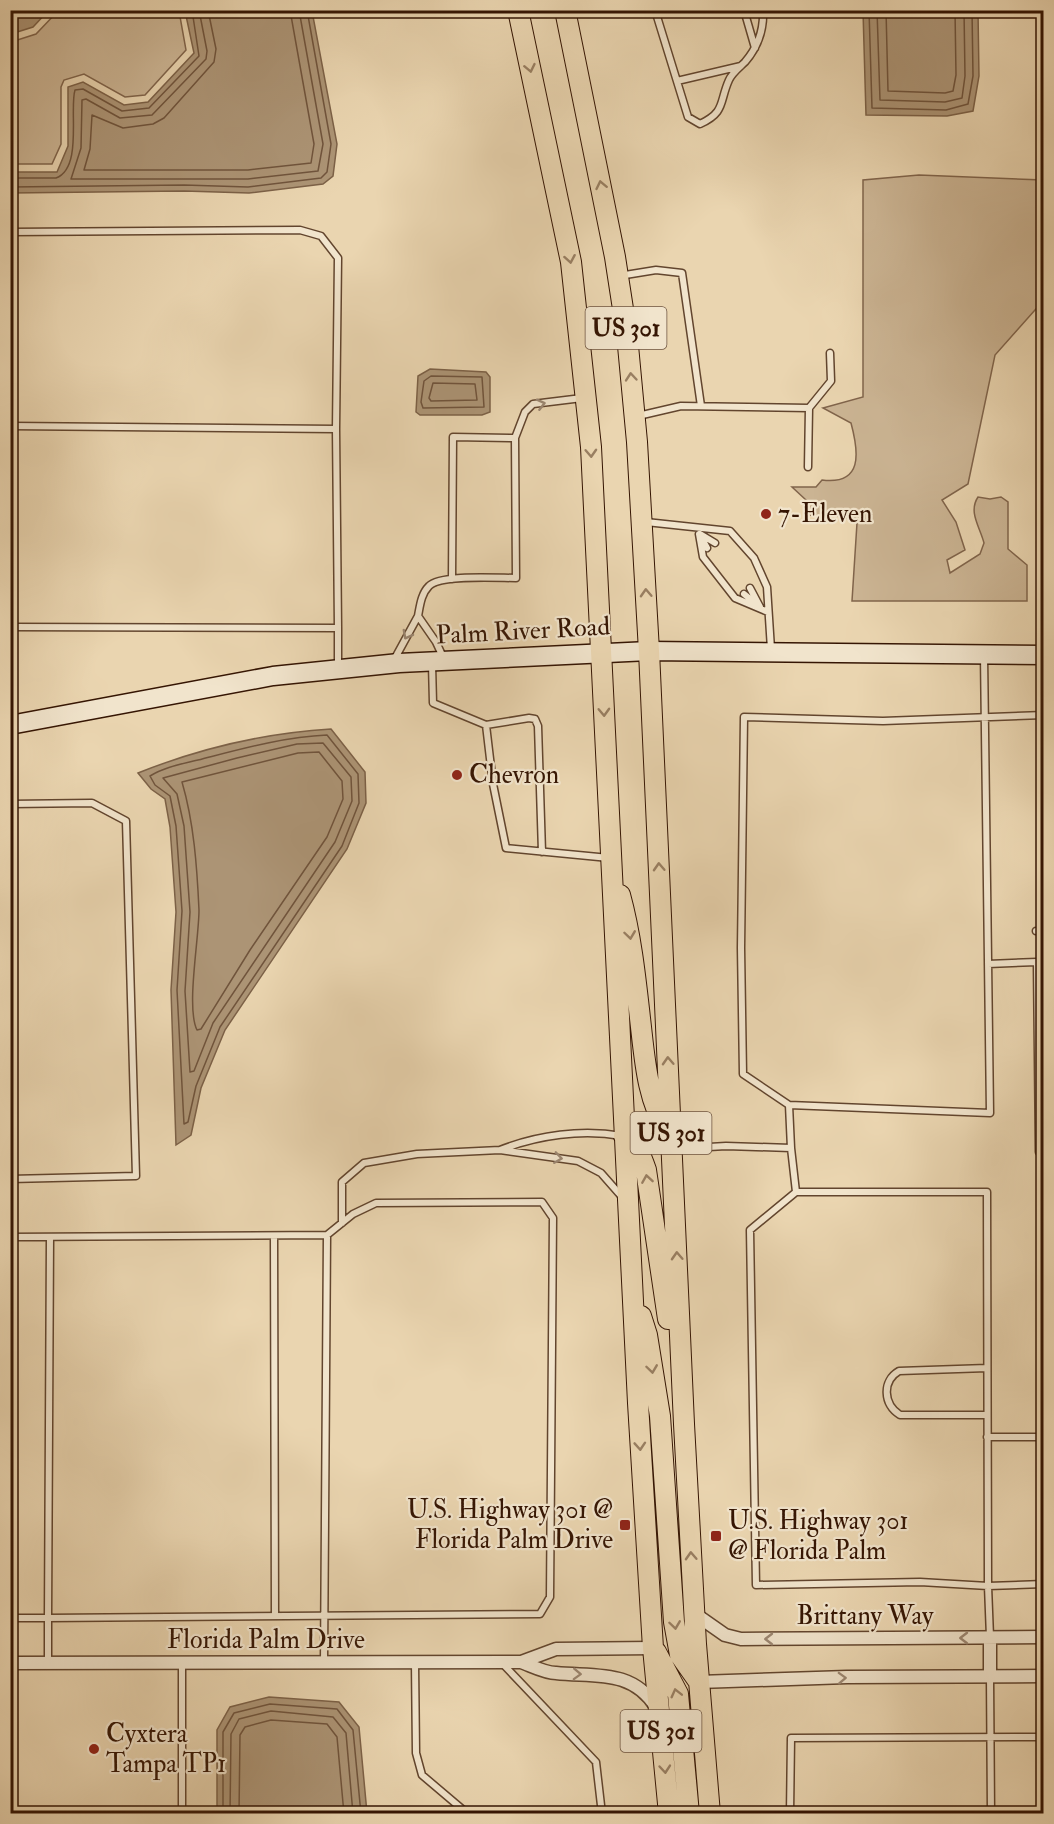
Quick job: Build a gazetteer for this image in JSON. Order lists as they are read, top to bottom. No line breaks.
{"streets":{"main road":["US 301"],"street":["Palm River Road","Brittany Way","Florida Palm Drive"]},"crossings":[["US 301","Palm River Road"],["US 301","Brittany Way"],["US 301","Florida Palm Drive"]],"places":{"other":["7-Eleven","Chevron","Cyxtera Tampa TP1"],"transit":["U.S. Highway 301 @ Florida Palm Drive","U.S. Highway 301 @ Florida Palm"]}}
